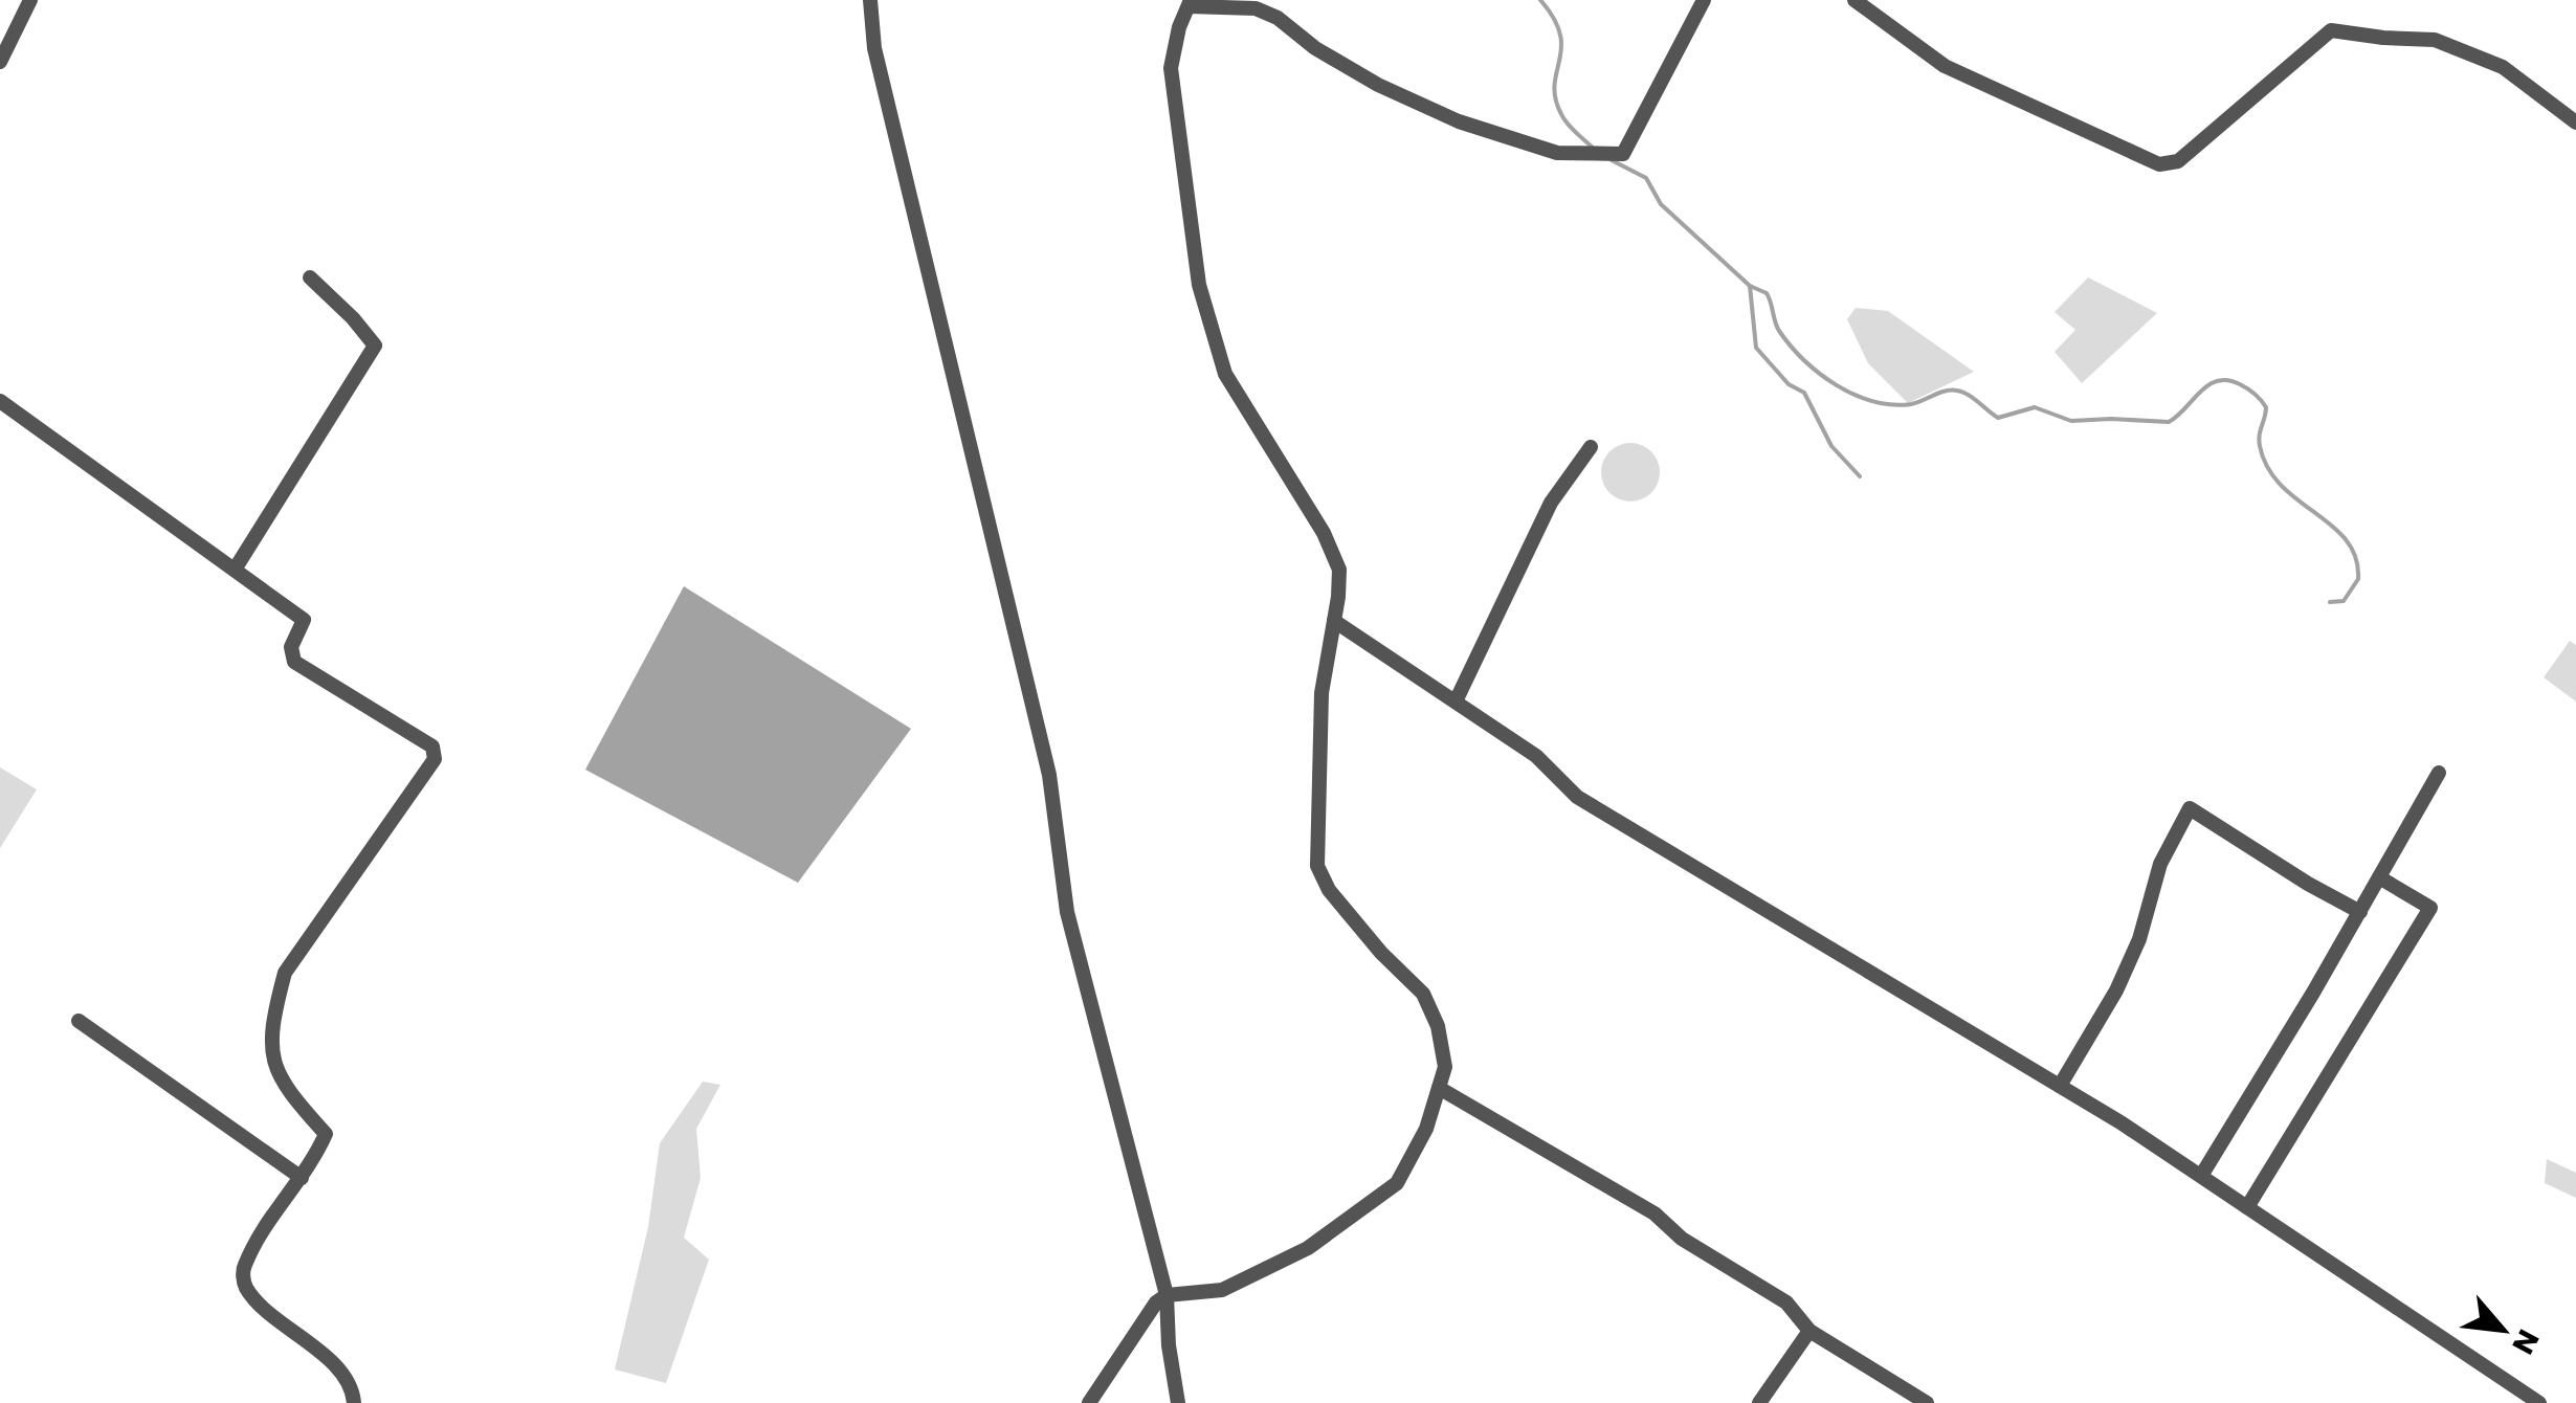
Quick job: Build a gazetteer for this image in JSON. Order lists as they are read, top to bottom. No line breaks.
{"north":"bottom right"}
